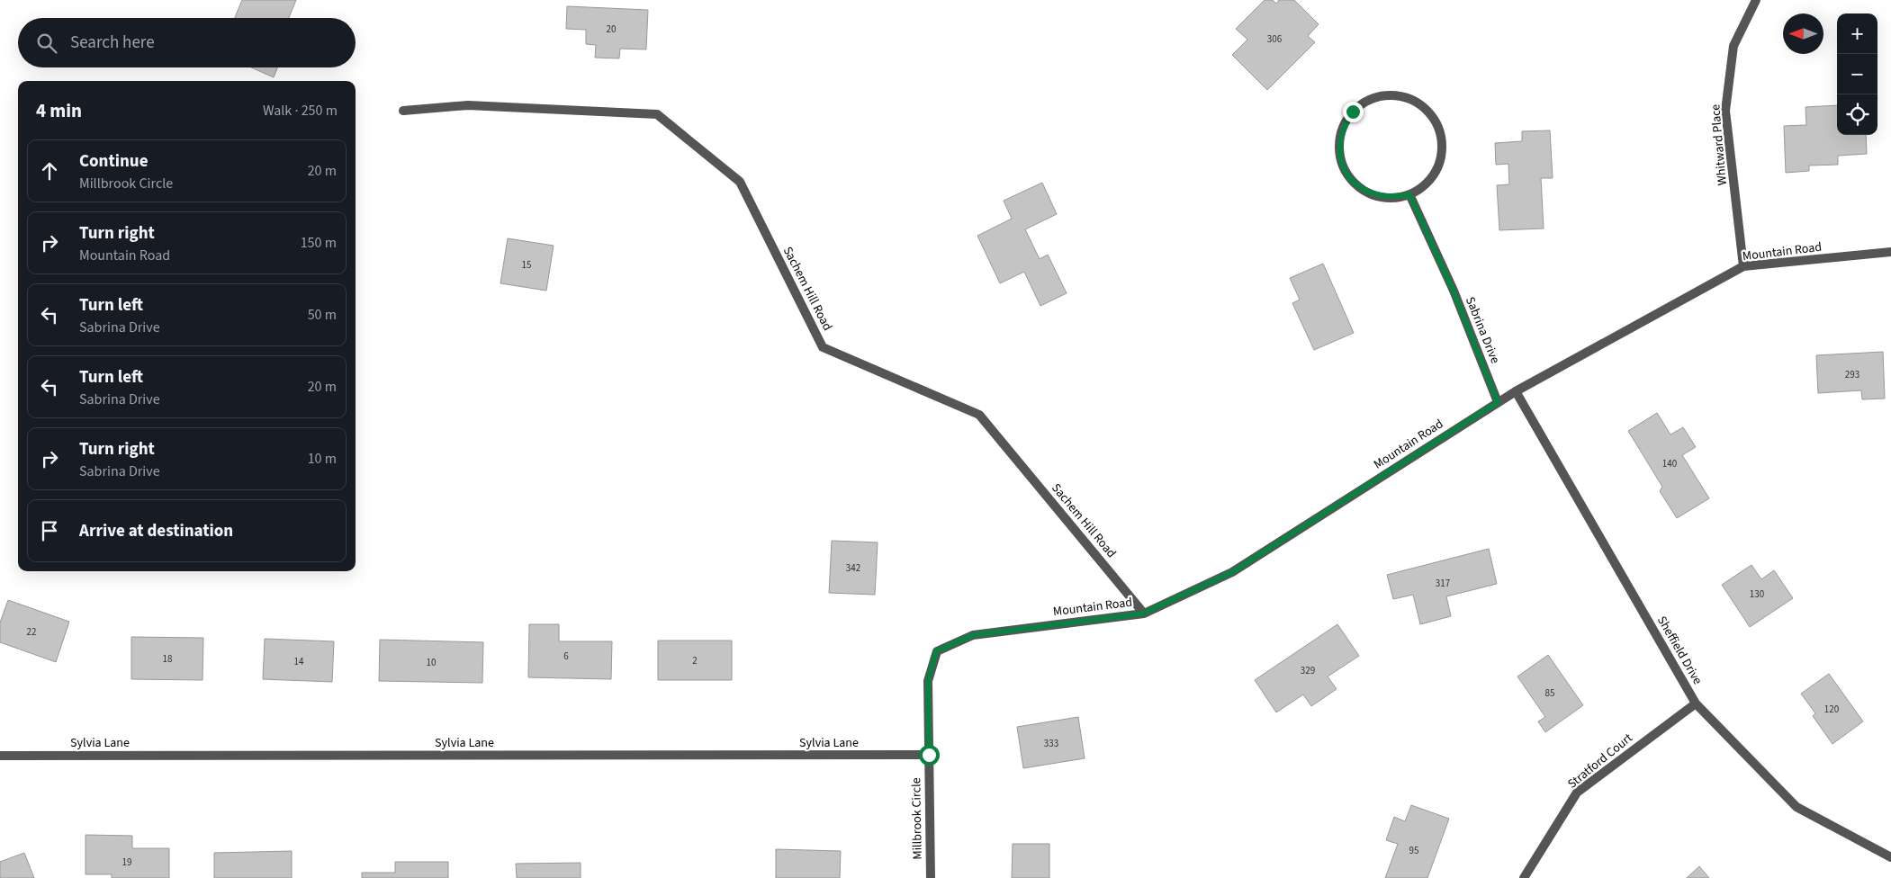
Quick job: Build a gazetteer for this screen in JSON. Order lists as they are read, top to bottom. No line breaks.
{"streets":{"street":["Whitward Place","Mountain Road","Sachem Hill Road","Sabrina Drive","Sheffield Drive","Sylvia Lane","Stratford Court","Millbrook Circle"]},"crossings":[["Whitward Place","Mountain Road"],["Mountain Road","Sachem Hill Road"],["Mountain Road","Sabrina Drive"],["Mountain Road","Sheffield Drive"],["Mountain Road","Millbrook Circle"],["Sheffield Drive","Stratford Court"],["Sylvia Lane","Millbrook Circle"]],"house_numbers":["20","306","15","293","140","342","317","130","22","6","18","2","14","10","329","85","120","333","95","19"],"north":"left","page":{"map_buttons":["+","−"],"search":"Search here","heading":["4 min","Walk · 250 m"],"list":[["Continue","Millbrook Circle","20 m"],["Turn right","Mountain Road","150 m"],["Turn left","Sabrina Drive","50 m"],["Turn left","Sabrina Drive","20 m"],["Turn right","Sabrina Drive","10 m"],"Arrive at destination"]}}
